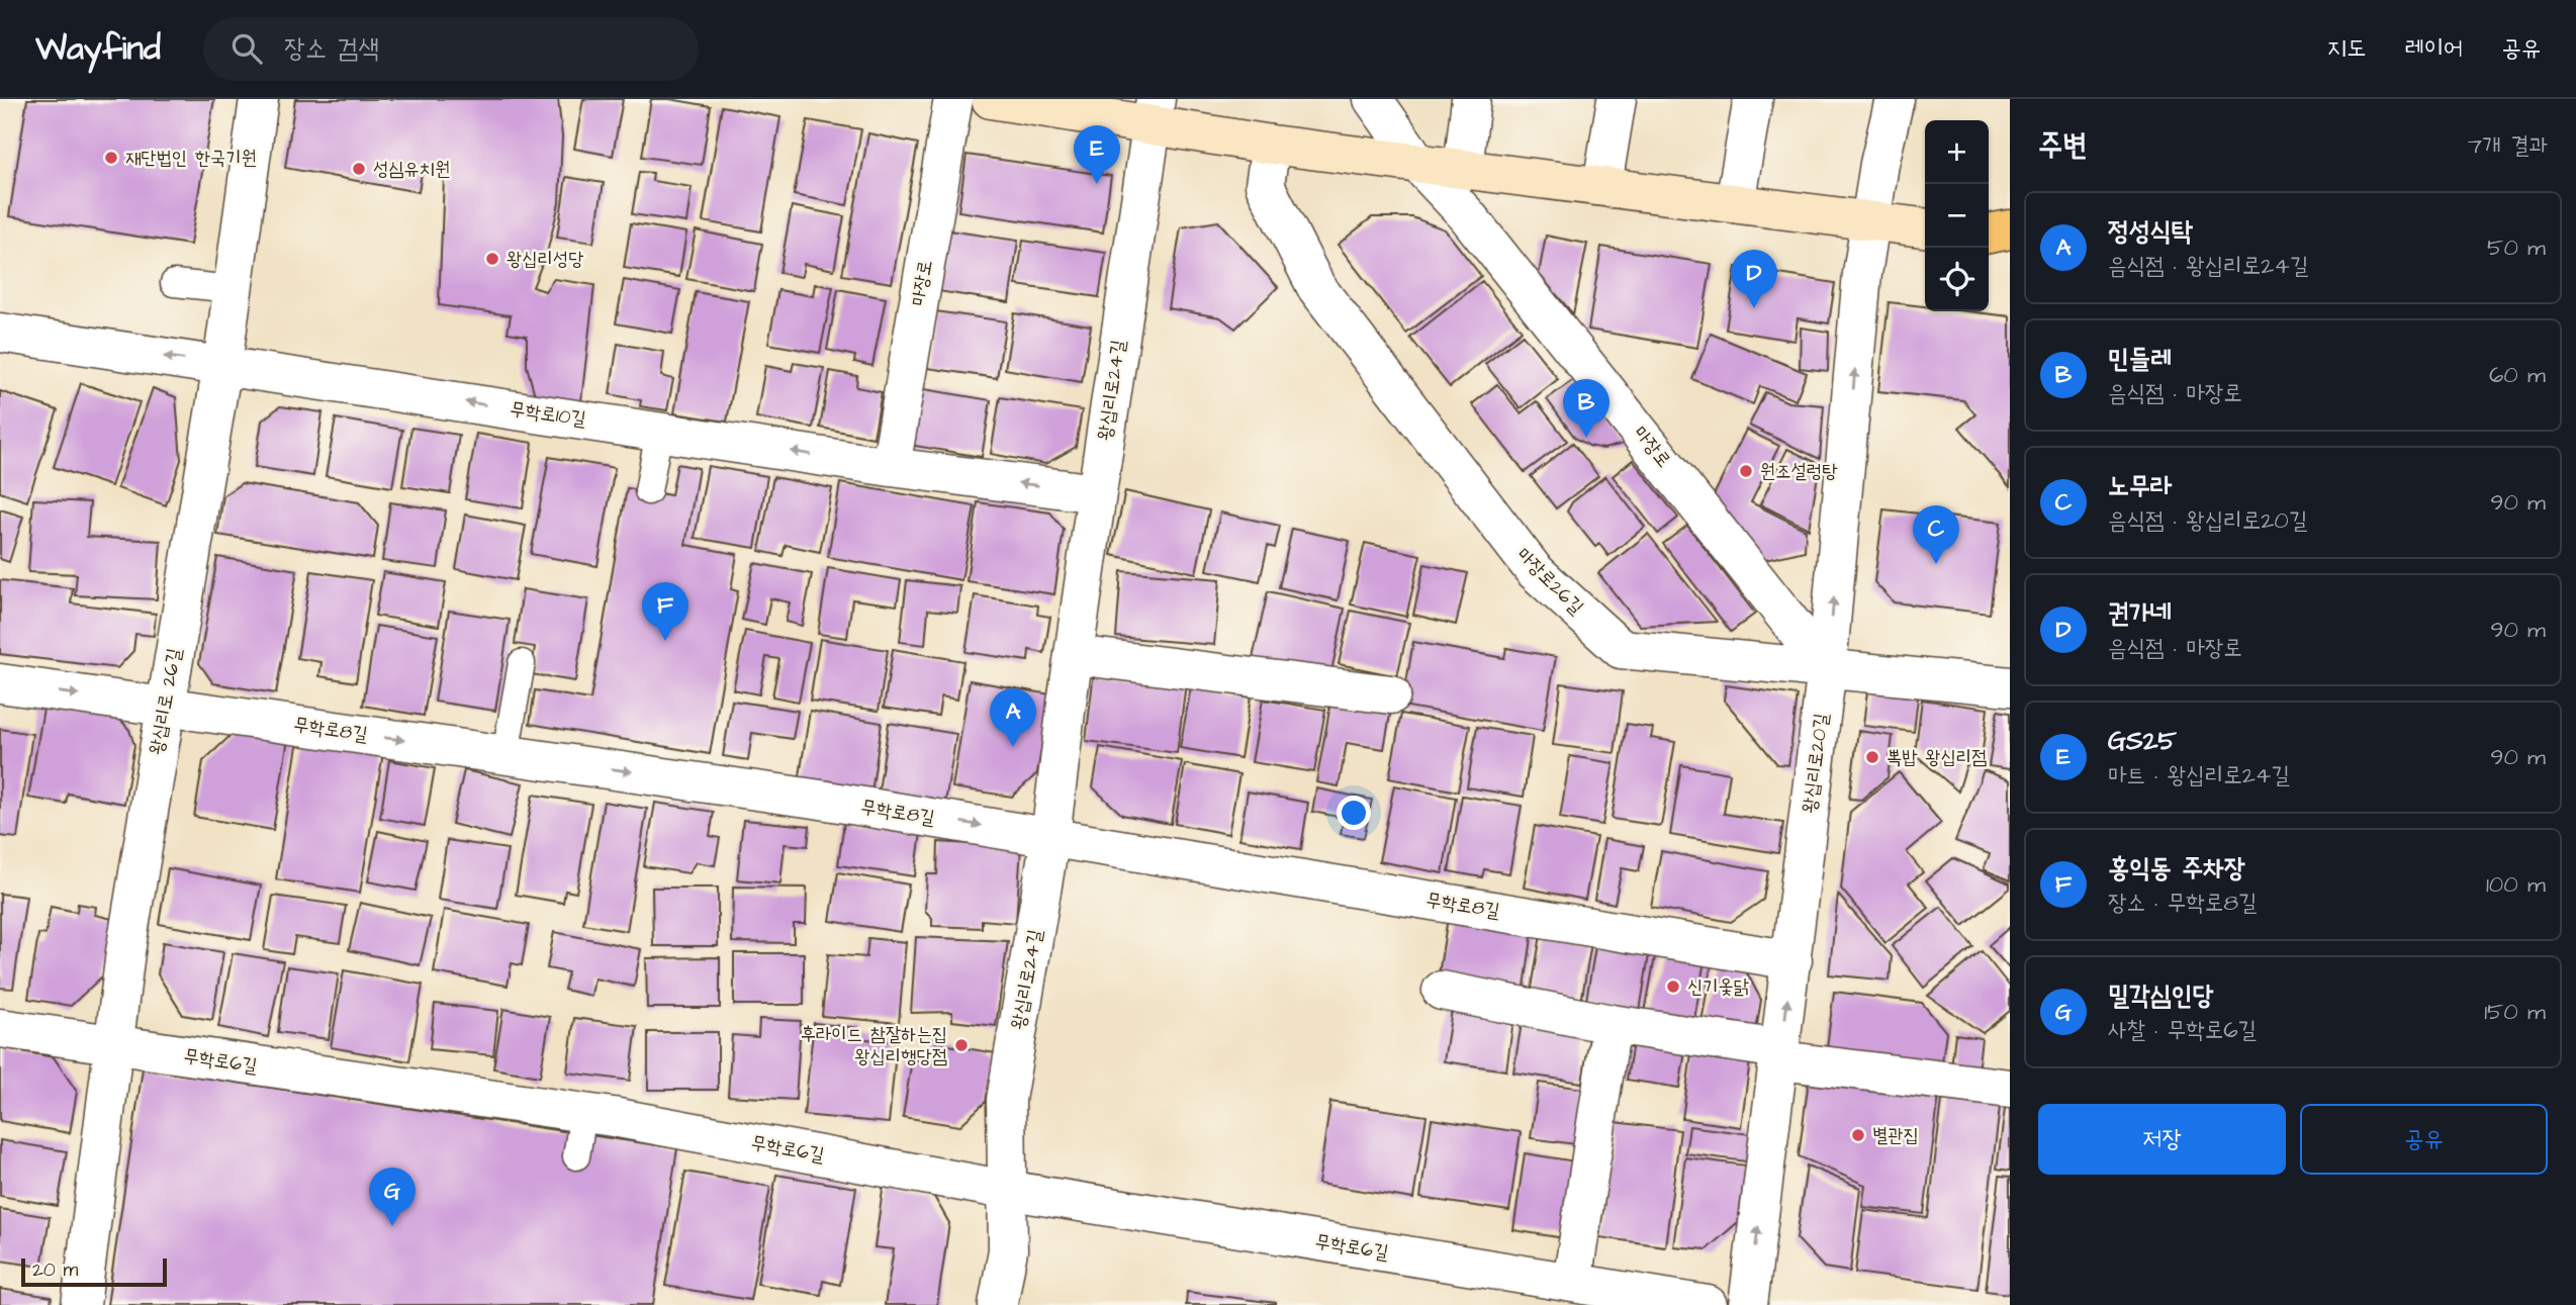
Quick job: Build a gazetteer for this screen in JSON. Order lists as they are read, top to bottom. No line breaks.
{"streets":{"street":["마장로","왕십리로24길","무학로10길","마장로26길","왕십리로 26길","무학로8길","왕십리로20길","무학로6길"]},"crossings":[["마장로","무학로10길"],["마장로","마장로26길"],["마장로","왕십리로20길"],["왕십리로24길","무학로10길"],["왕십리로24길","무학로8길"],["왕십리로24길","무학로6길"],["무학로10길","왕십리로 26길"],["마장로26길","왕십리로20길"],["왕십리로 26길","무학로8길"],["왕십리로 26길","무학로6길"],["무학로8길","왕십리로20길"]],"one_way":["무학로10길","무학로8길"],"places":["재단법인 한국기원","성심유치원","왕십리성당","원조설렁탕","뽁밥 왕십리점","신기옻닭","후라이드 참잘하는집 왕십리행당점","별관집"],"scale_bar":"20 m","page":{"header":"Wayfind","search":"장소 검색","nav":["지도","레이어","공유"],"heading":["주변","7개 결과"],"map_buttons":["+","−"],"pins":["E","D","B","C","F","A","G"],"list":[{"mark":"A","name":"정성식탁","note":"음식점 · 왕십리로24길","value":"50 m"},{"mark":"B","name":"민들레","note":"음식점 · 마장로","value":"60 m"},{"mark":"C","name":"노무라","note":"음식점 · 왕십리로20길","value":"90 m"},{"mark":"D","name":"권가네","note":"음식점 · 마장로","value":"90 m"},{"mark":"E","name":"GS25","note":"마트 · 왕십리로24길","value":"90 m"},{"mark":"F","name":"홍익동 주차장","note":"장소 · 무학로8길","value":"100 m"},{"mark":"G","name":"밀각심인당","note":"사찰 · 무학로6길","value":"150 m"}],"buttons":["저장","공유"],"scale":"20 m"}}
